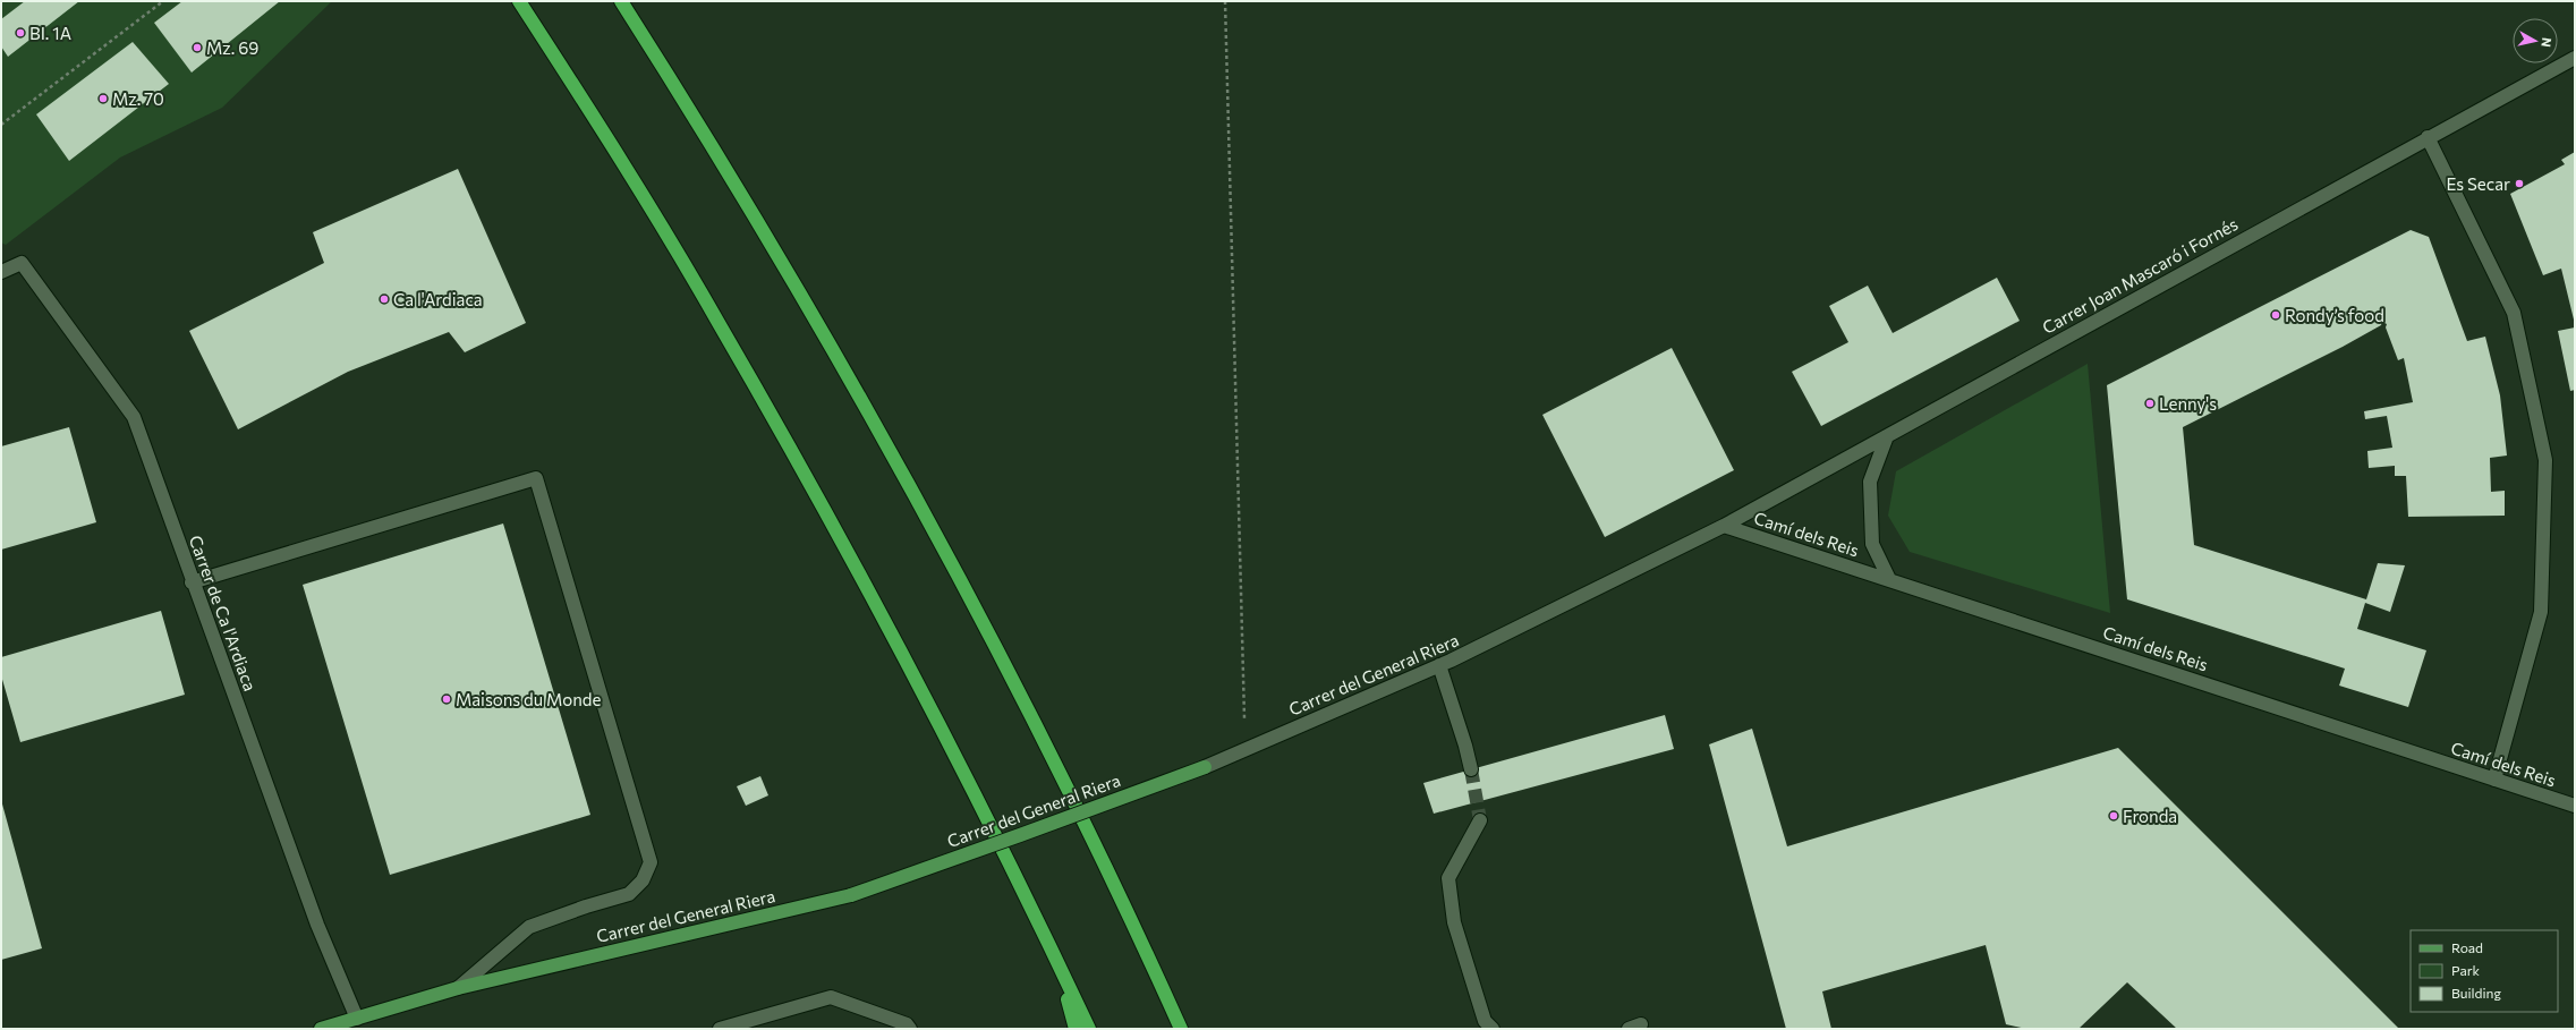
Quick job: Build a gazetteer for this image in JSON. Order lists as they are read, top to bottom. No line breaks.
{"streets":{"main road":["Carrer del General Riera"],"street":["Carrer Joan Mascaró i Fornés","Camí dels Reis","Carrer de Ca l'Ardiaca"]},"crossings":[["Carrer Joan Mascaró i Fornés","Camí dels Reis"],["Carrer Joan Mascaró i Fornés","Carrer del General Riera"],["Camí dels Reis","Carrer del General Riera"],["Carrer de Ca l'Ardiaca","Carrer del General Riera"]],"places":["BI. 1A","Mz. 69","Mz. 70","Es Secar","Ca l'Ardiaca","Rondy’s food","Lenny's","Maisons du Monde","Fronda"],"legend":["Road","Park","Building"],"north":"right"}
